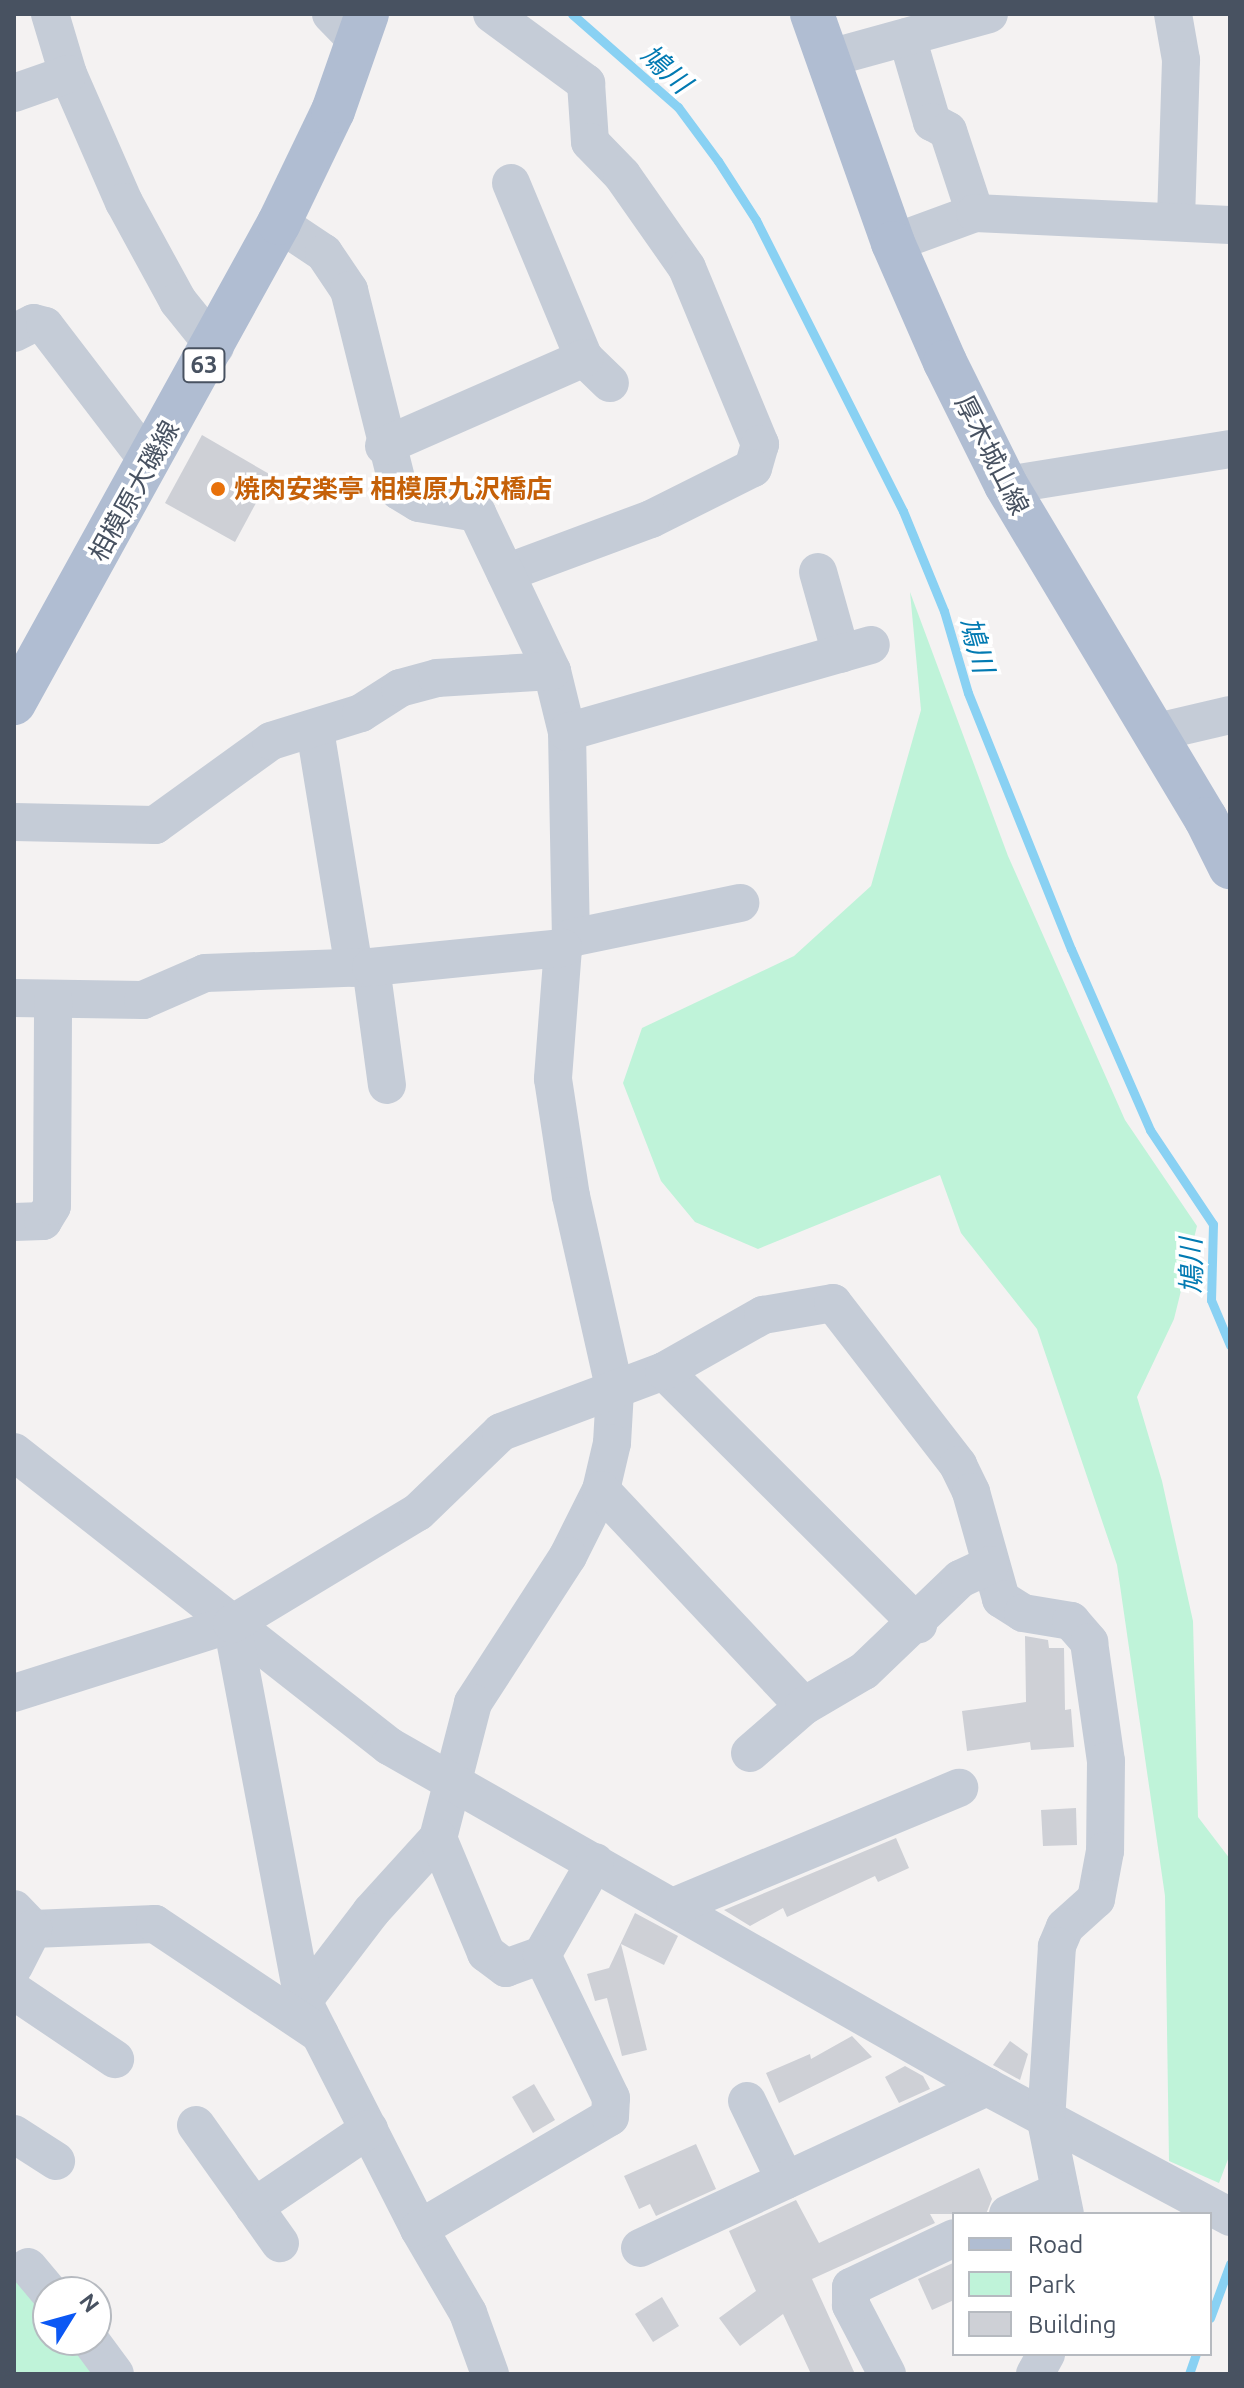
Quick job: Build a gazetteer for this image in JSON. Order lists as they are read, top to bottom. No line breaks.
{"streets":{"main road":["63","厚木城山線","相模原大磯線"]},"water":["鳩川"],"places":["焼肉安楽亭 相模原九沢橋店"],"legend":["Road","Park","Building"],"north":"top right"}
